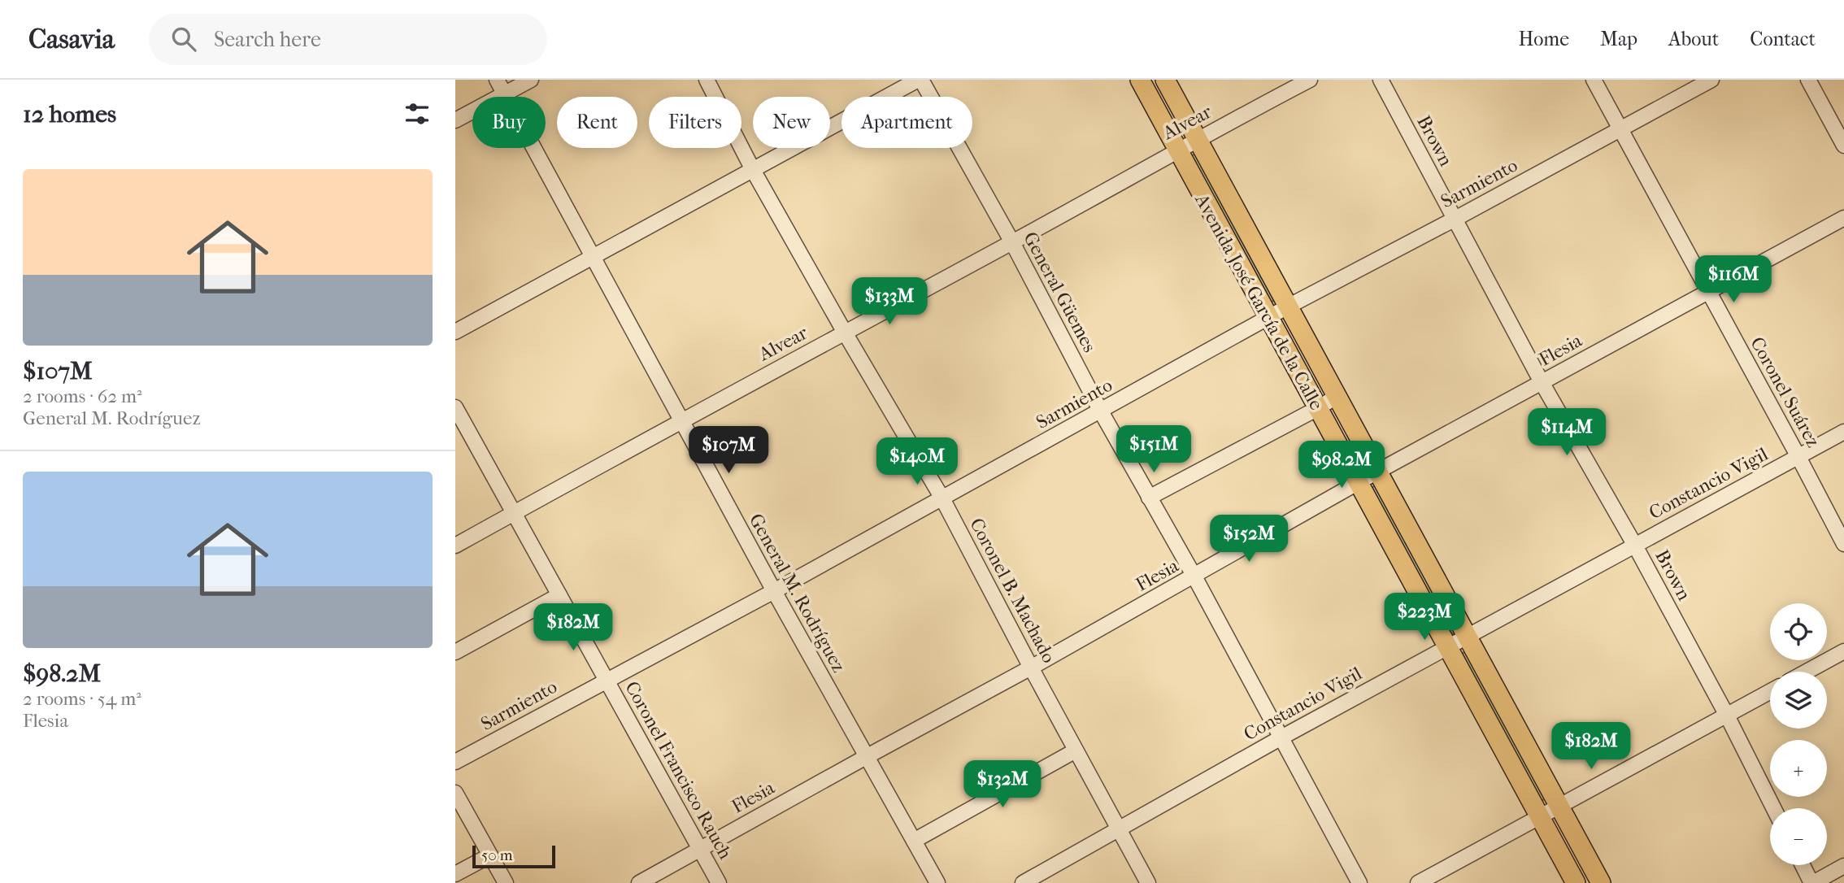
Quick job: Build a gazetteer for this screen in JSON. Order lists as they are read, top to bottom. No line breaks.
{"streets":{"main road":["Avenida José García de la Calle"],"street":["Alvear","Brown","Sarmiento","General Güemes","Flesia","Coronel Suárez","Constancio Vigil","Coronel B. Machado","General M. Rodríguez","Coronel Francisco Rauch"]},"crossings":[["Alvear","General Güemes"],["Alvear","Avenida José García de la Calle"],["Alvear","Coronel B. Machado"],["Alvear","General M. Rodríguez"],["Alvear","Coronel Francisco Rauch"],["Brown","Sarmiento"],["Brown","Flesia"],["Brown","Constancio Vigil"],["Sarmiento","General Güemes"],["Sarmiento","Avenida José García de la Calle"],["Sarmiento","Coronel Suárez"],["Sarmiento","Coronel B. Machado"],["Sarmiento","General M. Rodríguez"],["Sarmiento","Coronel Francisco Rauch"],["General Güemes","Flesia"],["General Güemes","Constancio Vigil"],["Avenida José García de la Calle","Flesia"],["Avenida José García de la Calle","Constancio Vigil"],["Flesia","Coronel Suárez"],["Flesia","Coronel B. Machado"],["Flesia","General M. Rodríguez"],["Flesia","Coronel Francisco Rauch"],["Coronel Suárez","Constancio Vigil"],["Constancio Vigil","Coronel B. Machado"]],"scale_bar":"50 m","page":{"header":"Casavia","search":"Search here","nav":["Home","Map","About","Contact"],"heading":"12 homes","chip":["Buy","Rent","Filters","New","Apartment"],"list":[{"name":"$107M","note":"2 rooms · 62 m² · General M. Rodríguez"},{"name":"$98.2M","note":"2 rooms · 54 m² · Flesia"}],"price":["$116M","$133M","$114M","$151M","$107M","$140M","$98.2M","$152M","$223M","$182M","$182M","$132M"],"map_buttons":["+","−"],"scale":"50 m"}}
